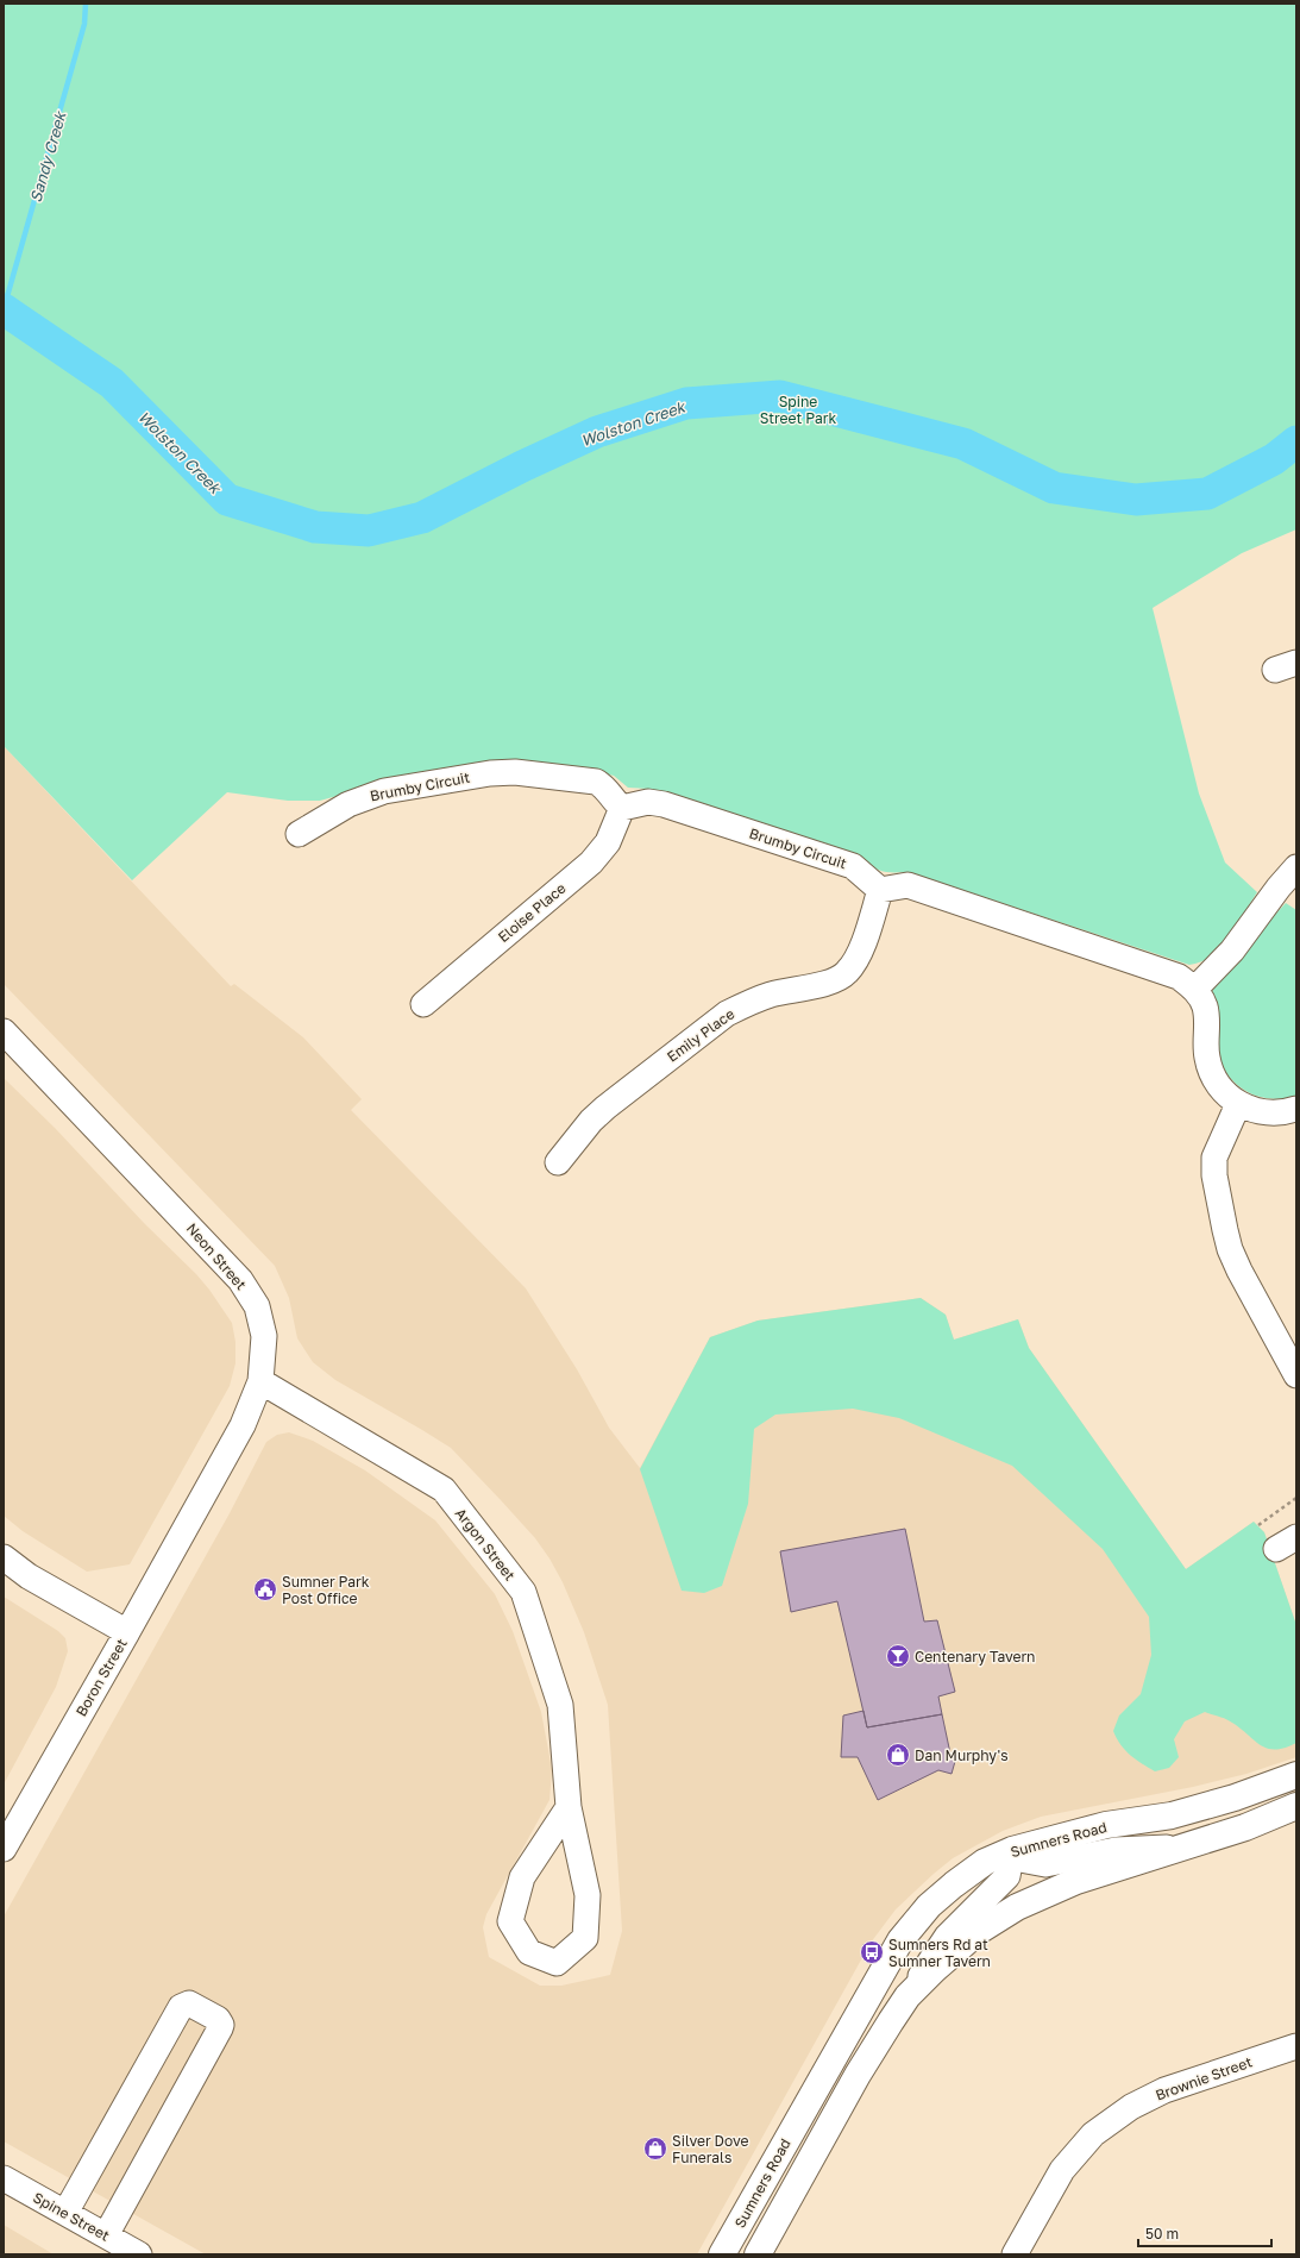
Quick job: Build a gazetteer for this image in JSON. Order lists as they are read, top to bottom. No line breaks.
{"streets":{"main road":["Sumners Road"],"street":["Brumby Circuit","Eloise Place","Emily Place","Neon Street","Argon Street","Boron Street","Brownie Street","Spine Street"]},"crossings":[["Brumby Circuit","Eloise Place"],["Brumby Circuit","Emily Place"],["Neon Street","Argon Street"],["Neon Street","Boron Street"]],"water":["Sandy Creek","Wolston Creek"],"parks":["Spine Street Park"],"places":{"public building":["Sumner Park Post Office"],"bar":["Centenary Tavern"],"shop":["Dan Murphy's","Silver Dove Funerals"],"bus stop":["Sumners Rd at Sumner Tavern"]},"scale_bar":"50 m"}
